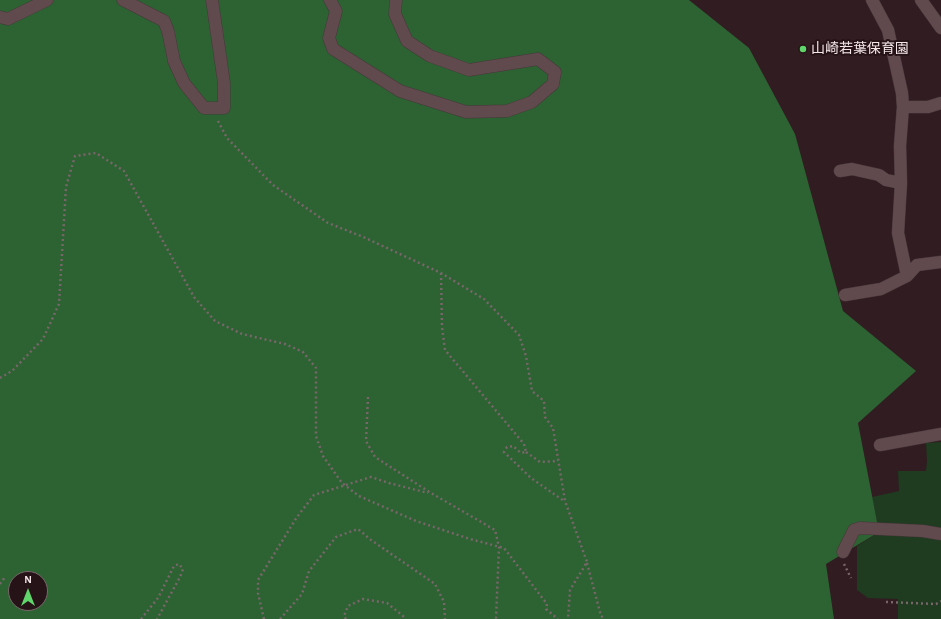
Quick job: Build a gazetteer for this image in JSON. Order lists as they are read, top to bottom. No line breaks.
{"places":["山崎若葉保育園"],"north":"top"}
